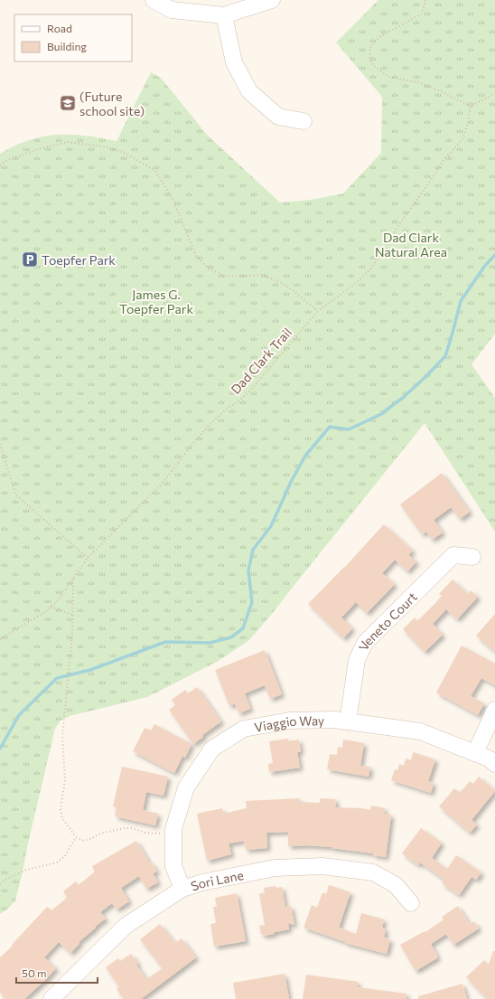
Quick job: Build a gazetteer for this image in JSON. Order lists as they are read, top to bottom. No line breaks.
{"streets":{"street":["Veneto Court","Viaggio Way","Sori Lane"],"path":["Dad Clark Trail"]},"crossings":[["Veneto Court","Viaggio Way"],["Viaggio Way","Sori Lane"]],"parks":["Dad Clark Natural Area","James G. Toepfer Park"],"places":{"school or university":["(Future school site)"],"parking":["Toepfer Park"]},"legend":["Road","Building"],"scale_bar":"50 m"}
